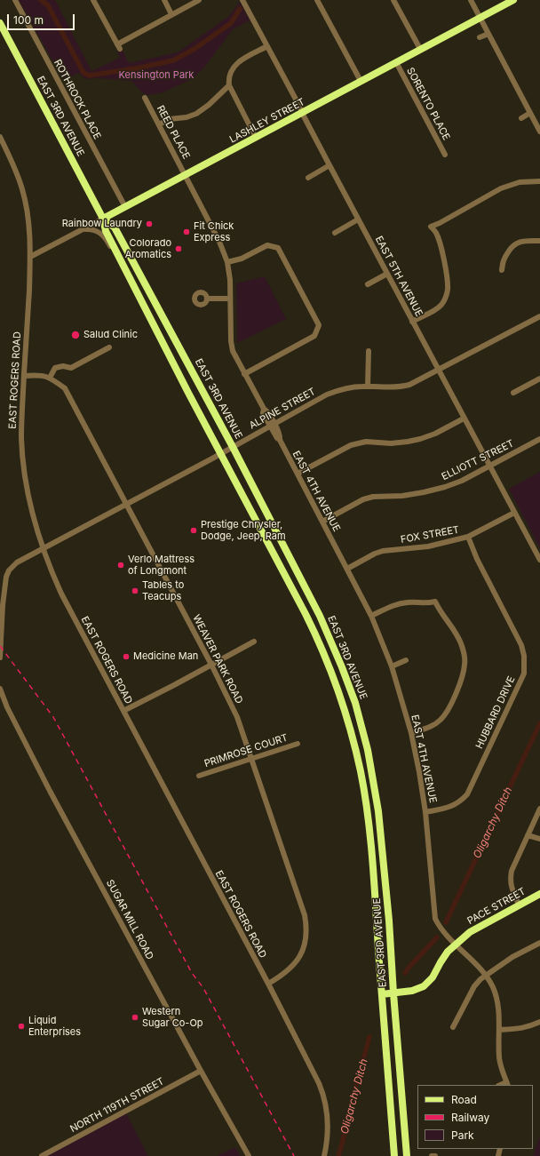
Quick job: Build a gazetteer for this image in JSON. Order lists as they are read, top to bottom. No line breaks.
{"streets":{"main road":["EAST 3RD AVENUE","LASHLEY STREET","PACE STREET"],"street":["ROTHROCK PLACE","SORENTO PLACE","REED PLACE","EAST 5TH AVENUE","EAST ROGERS ROAD","ALPINE STREET","ELLIOTT STREET","EAST 4TH AVENUE","FOX STREET","WEAVER PARK ROAD","HUBBARD DRIVE","PRIMROSE COURT","SUGAR MILL ROAD","NORTH 119TH STREET"]},"crossings":[["ROTHROCK PLACE","LASHLEY STREET"],["SORENTO PLACE","LASHLEY STREET"],["EAST 3RD AVENUE","LASHLEY STREET"],["EAST 3RD AVENUE","ALPINE STREET"],["EAST 3RD AVENUE","PACE STREET"],["LASHLEY STREET","REED PLACE"],["LASHLEY STREET","EAST 5TH AVENUE"],["LASHLEY STREET","EAST ROGERS ROAD"],["LASHLEY STREET","EAST 4TH AVENUE"],["REED PLACE","EAST 4TH AVENUE"],["EAST 5TH AVENUE","ALPINE STREET"],["EAST 5TH AVENUE","ELLIOTT STREET"],["EAST 5TH AVENUE","FOX STREET"],["EAST ROGERS ROAD","ALPINE STREET"],["EAST ROGERS ROAD","WEAVER PARK ROAD"],["ALPINE STREET","EAST 4TH AVENUE"],["ALPINE STREET","WEAVER PARK ROAD"],["ELLIOTT STREET","EAST 4TH AVENUE"],["EAST 4TH AVENUE","FOX STREET"],["EAST 4TH AVENUE","HUBBARD DRIVE"],["EAST 4TH AVENUE","PACE STREET"],["FOX STREET","HUBBARD DRIVE"],["WEAVER PARK ROAD","PRIMROSE COURT"],["SUGAR MILL ROAD","NORTH 119TH STREET"]],"water":["Oligarchy Ditch"],"parks":["Kensington Park"],"places":["Rainbow Laundry","Fit Chick Express","Colorado Aromatics","Salud Clinic","Prestige Chrysler, Dodge, Jeep, Ram","Verlo Mattress of Longmont","Tables to Teacups","Medicine Man","Western Sugar Co-Op","Liquid Enterprises"],"legend":["Road","Railway","Park"],"scale_bar":"100 m"}
